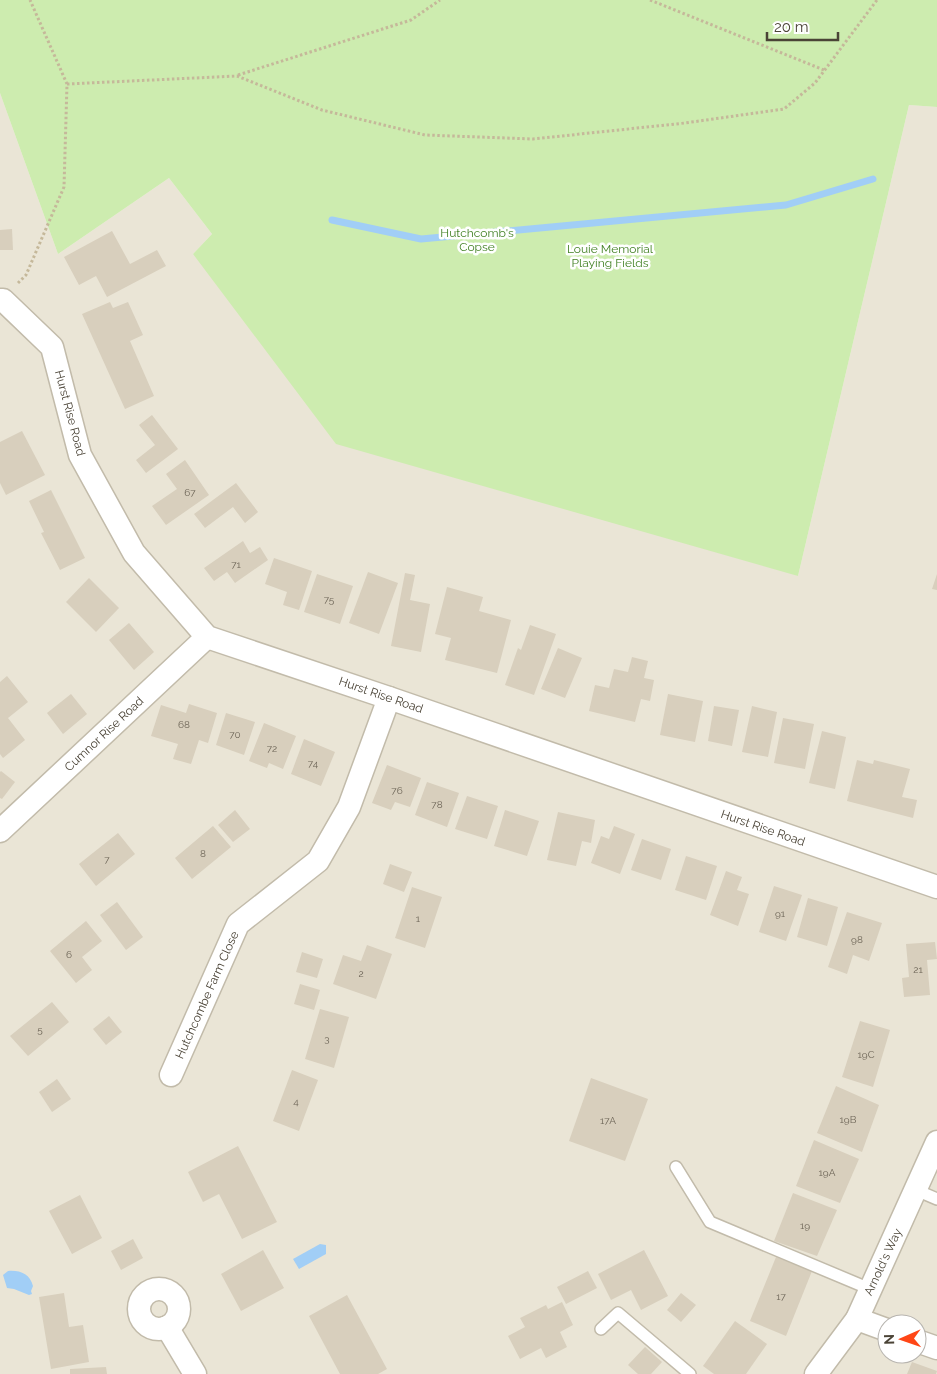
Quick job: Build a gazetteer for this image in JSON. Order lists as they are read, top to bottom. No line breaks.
{"streets":{"street":["Hurst Rise Road","Cumnor Rise Road","Hutchcombe Farm Close","Arnold's Way"]},"crossings":[["Hurst Rise Road","Cumnor Rise Road"],["Hurst Rise Road","Hutchcombe Farm Close"]],"parks":["Hutchcomb's Copse","Louie Memorial Playing Fields"],"house_numbers":["67","71","75","68","70","72","74","76","78","8","7","91","1","98","6","21","2","5","3","19C","4","19B","17A","19A","19","17"],"scale_bar":"20 m","north":"left"}
